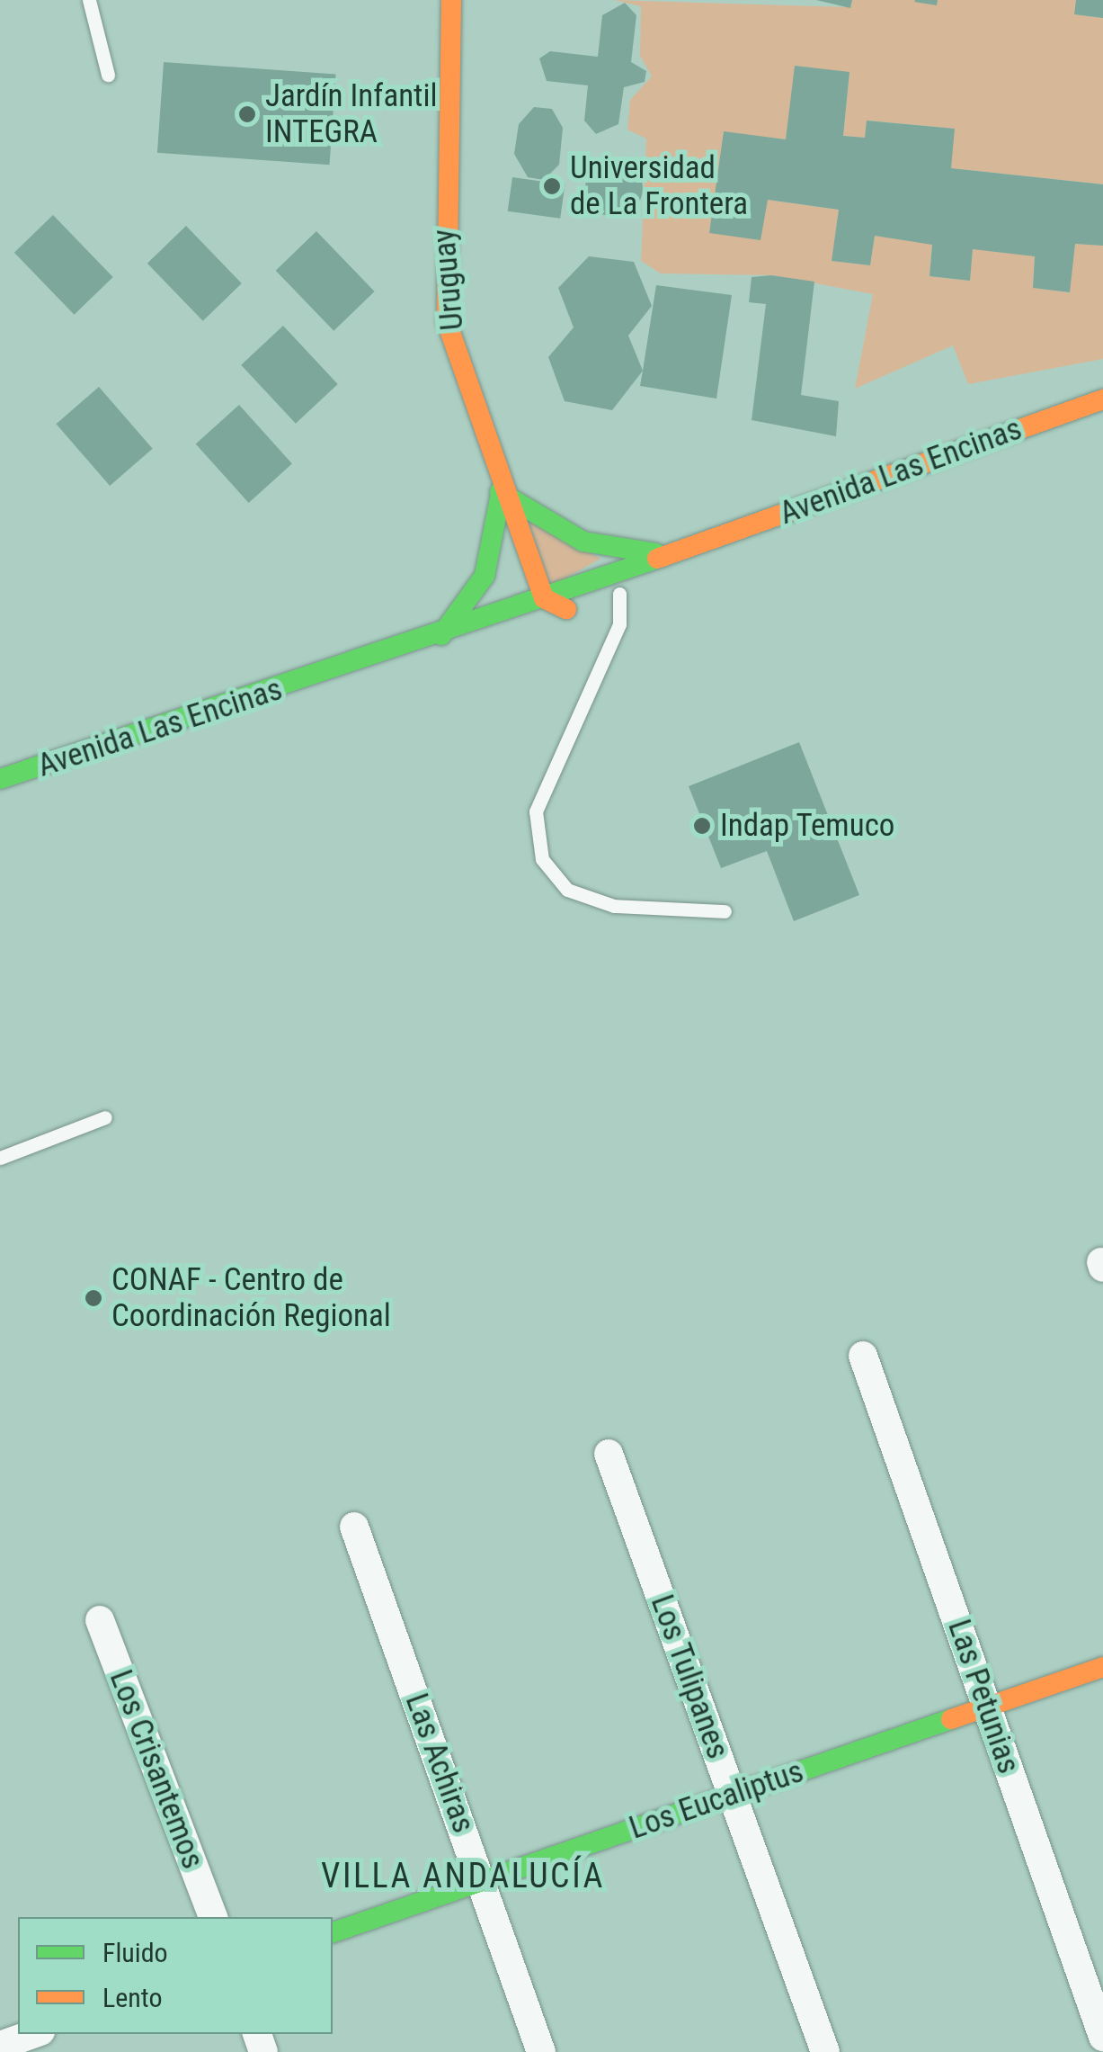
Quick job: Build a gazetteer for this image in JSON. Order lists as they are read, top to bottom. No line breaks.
{"streets":{"main road":["Uruguay","Avenida Las Encinas","Los Eucaliptus"],"street":["Los Tulipanes","Las Petunias","Las Achiras","Los Crisantemos"]},"crossings":[["Uruguay","Avenida Las Encinas"],["Los Tulipanes","Los Eucaliptus"],["Las Petunias","Los Eucaliptus"],["Las Achiras","Los Eucaliptus"]],"districts":["VILLA ANDALUCÍA"],"places":["Jardín Infantil INTEGRA","Universidad de La Frontera","Indap Temuco","CONAF - Centro de Coordinación Regional"],"legend":["Fluido","Lento"]}
